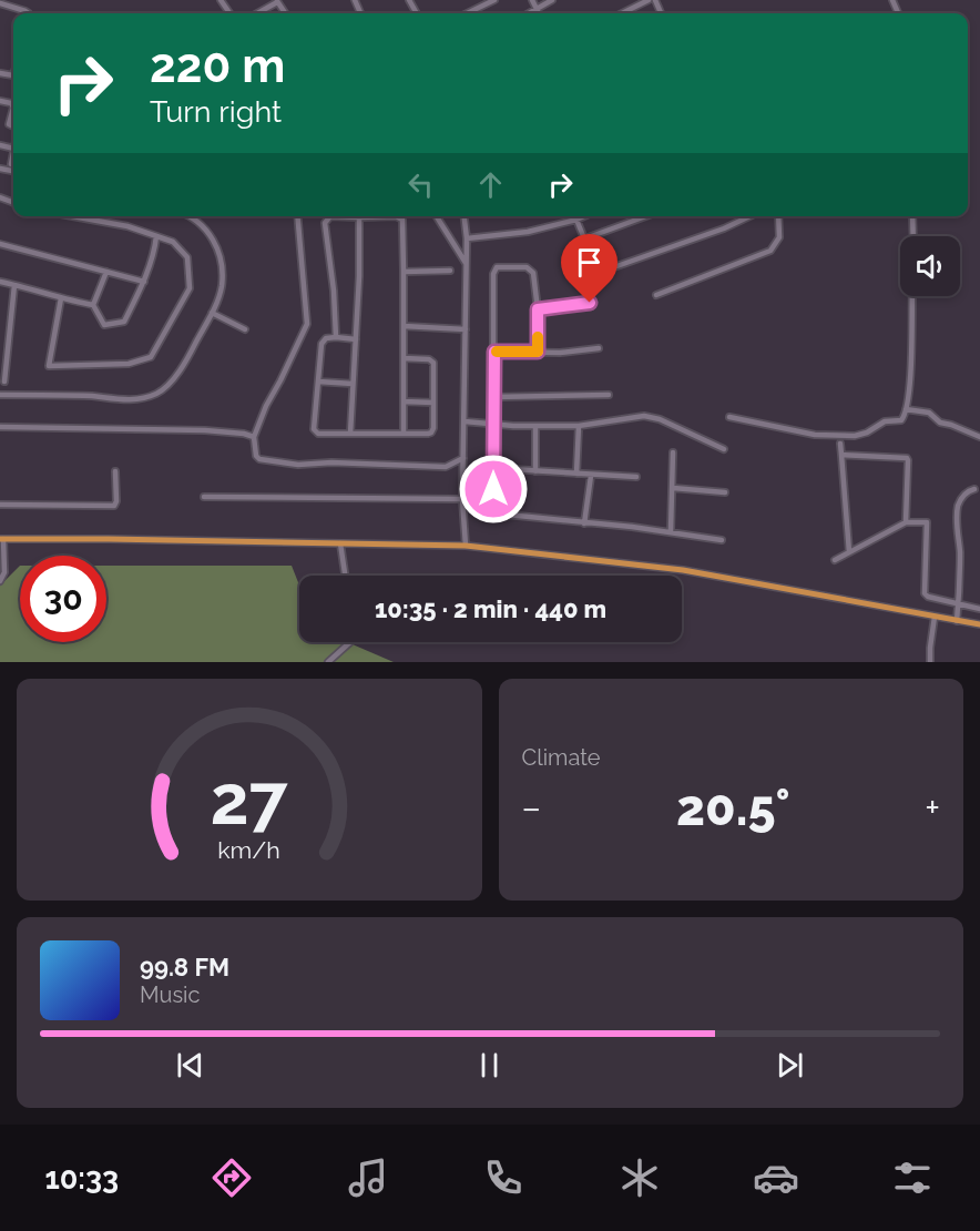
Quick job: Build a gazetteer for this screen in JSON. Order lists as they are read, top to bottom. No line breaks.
{"page":{"turn":["220 m","Turn right"],"limit":"30","trip":"10:35 · 2 min · 440 m","tile":"Climate","heat":["−","20.5°","+"],"song":["99.8 FM","Music"],"tabs":"10:33","gauge":["27","km/h"]}}
